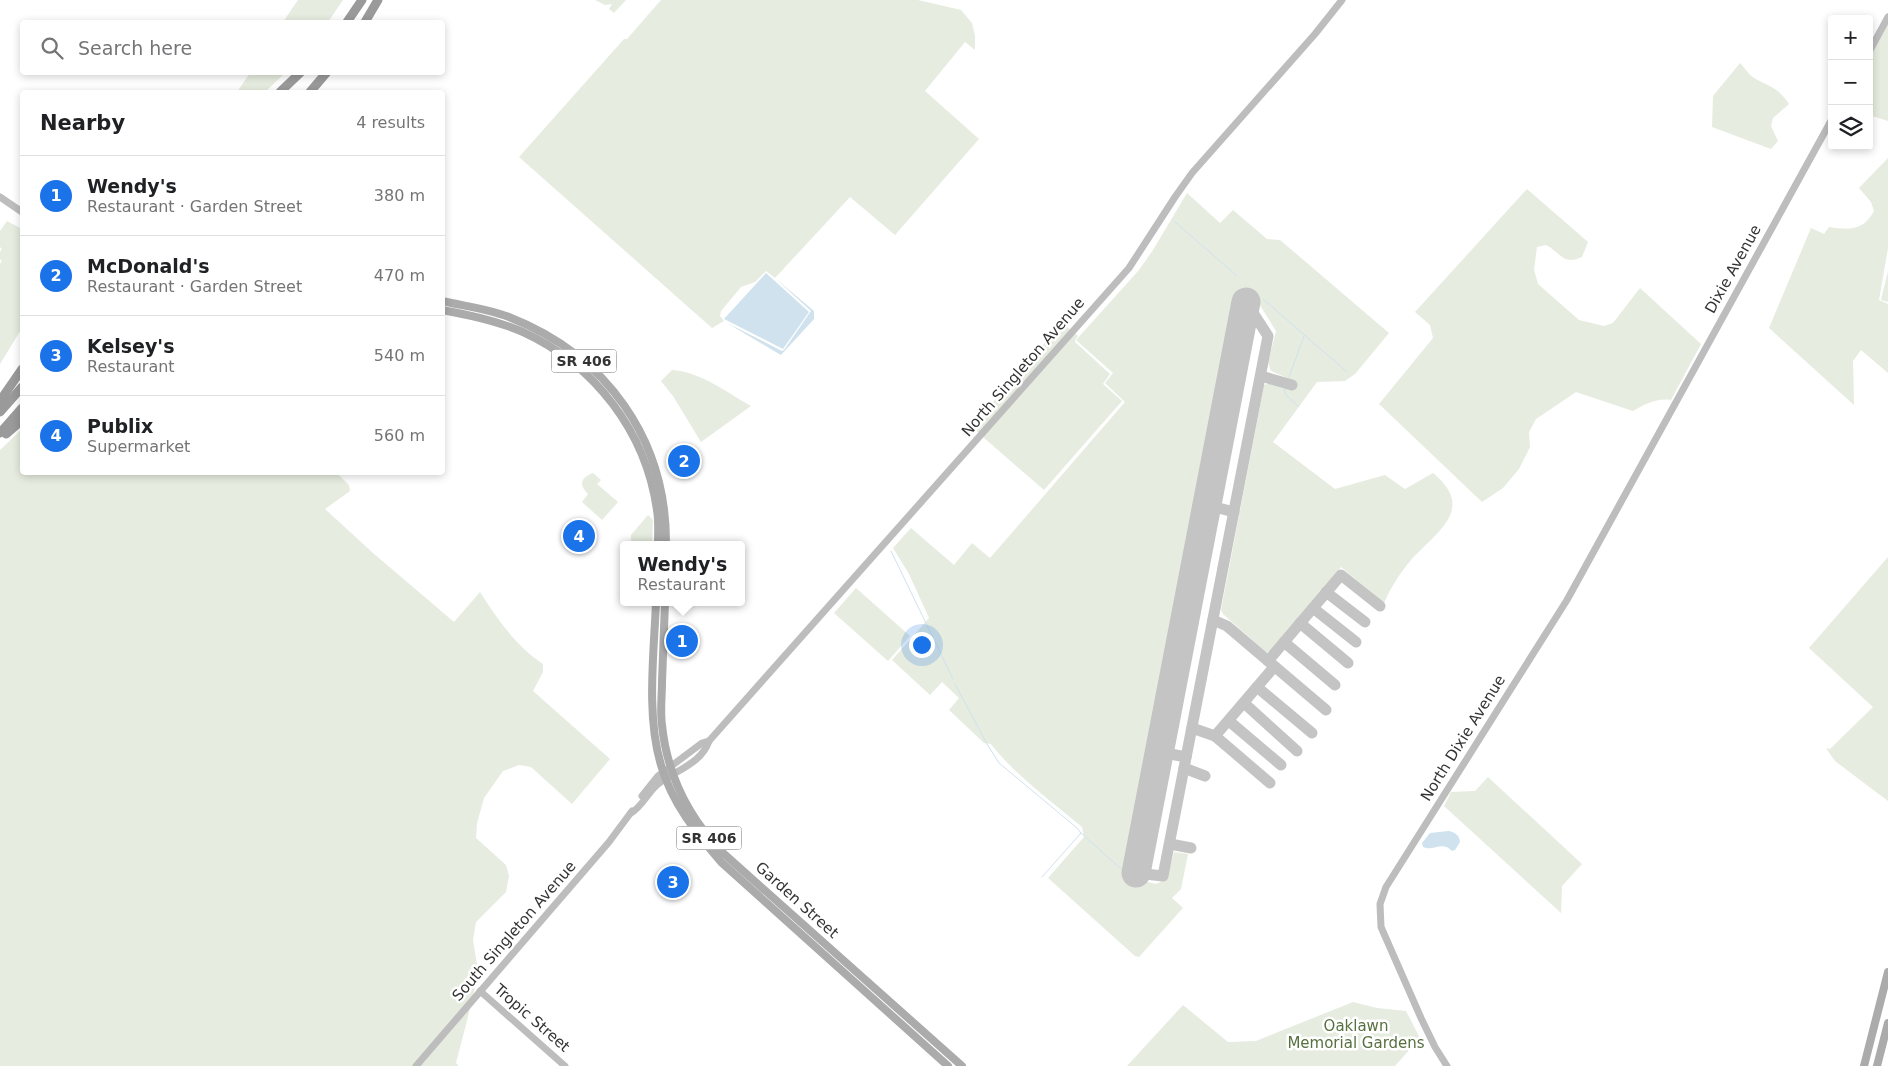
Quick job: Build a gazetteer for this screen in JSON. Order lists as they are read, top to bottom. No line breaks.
{"streets":{"main road":["SR 406","Garden Street"],"street":["Dixie Avenue","North Singleton Avenue","North Dixie Avenue","South Singleton Avenue","Tropic Street"]},"crossings":[["Dixie Avenue","North Dixie Avenue"],["North Singleton Avenue","Garden Street"],["North Singleton Avenue","South Singleton Avenue"],["Garden Street","South Singleton Avenue"],["South Singleton Avenue","Tropic Street"]],"parks":["Oaklawn Memorial Gardens"],"page":{"map_buttons":["+","−"],"search":"Search here","heading":["Nearby","4 results"],"list":[{"mark":"1","name":"Wendy's","note":"Restaurant · Garden Street","value":"380 m"},{"mark":"2","name":"McDonald's","note":"Restaurant · Garden Street","value":"470 m"},{"mark":"3","name":"Kelsey's","note":"Restaurant","value":"540 m"},{"mark":"4","name":"Publix","note":"Supermarket","value":"560 m"}],"pins":["2","4","1","3"],"popup":["Wendy's","Restaurant"]}}
